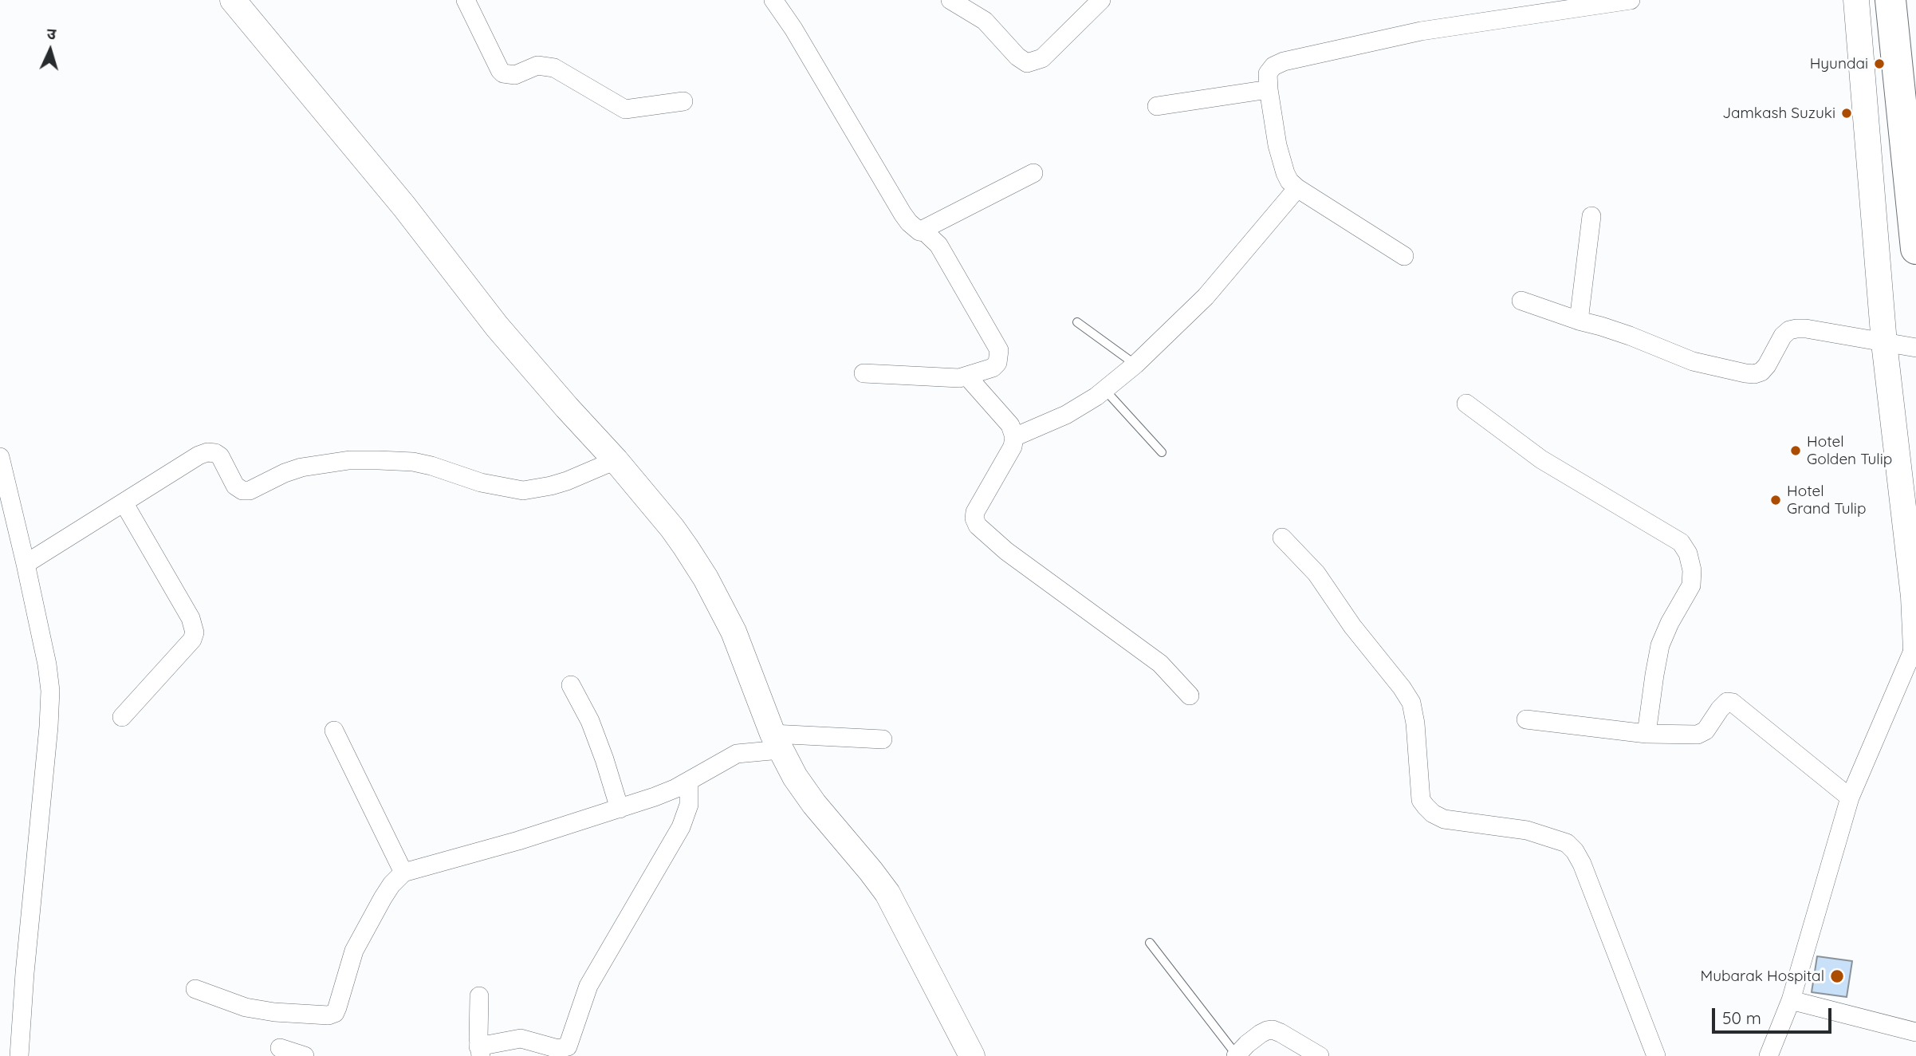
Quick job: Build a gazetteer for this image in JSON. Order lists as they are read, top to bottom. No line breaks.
{"places":["Hyundai","Jamkash Suzuki","Hotel Golden Tulip","Hotel Grand Tulip","Mubarak Hospital"],"scale_bar":"50 m","north":"top"}
